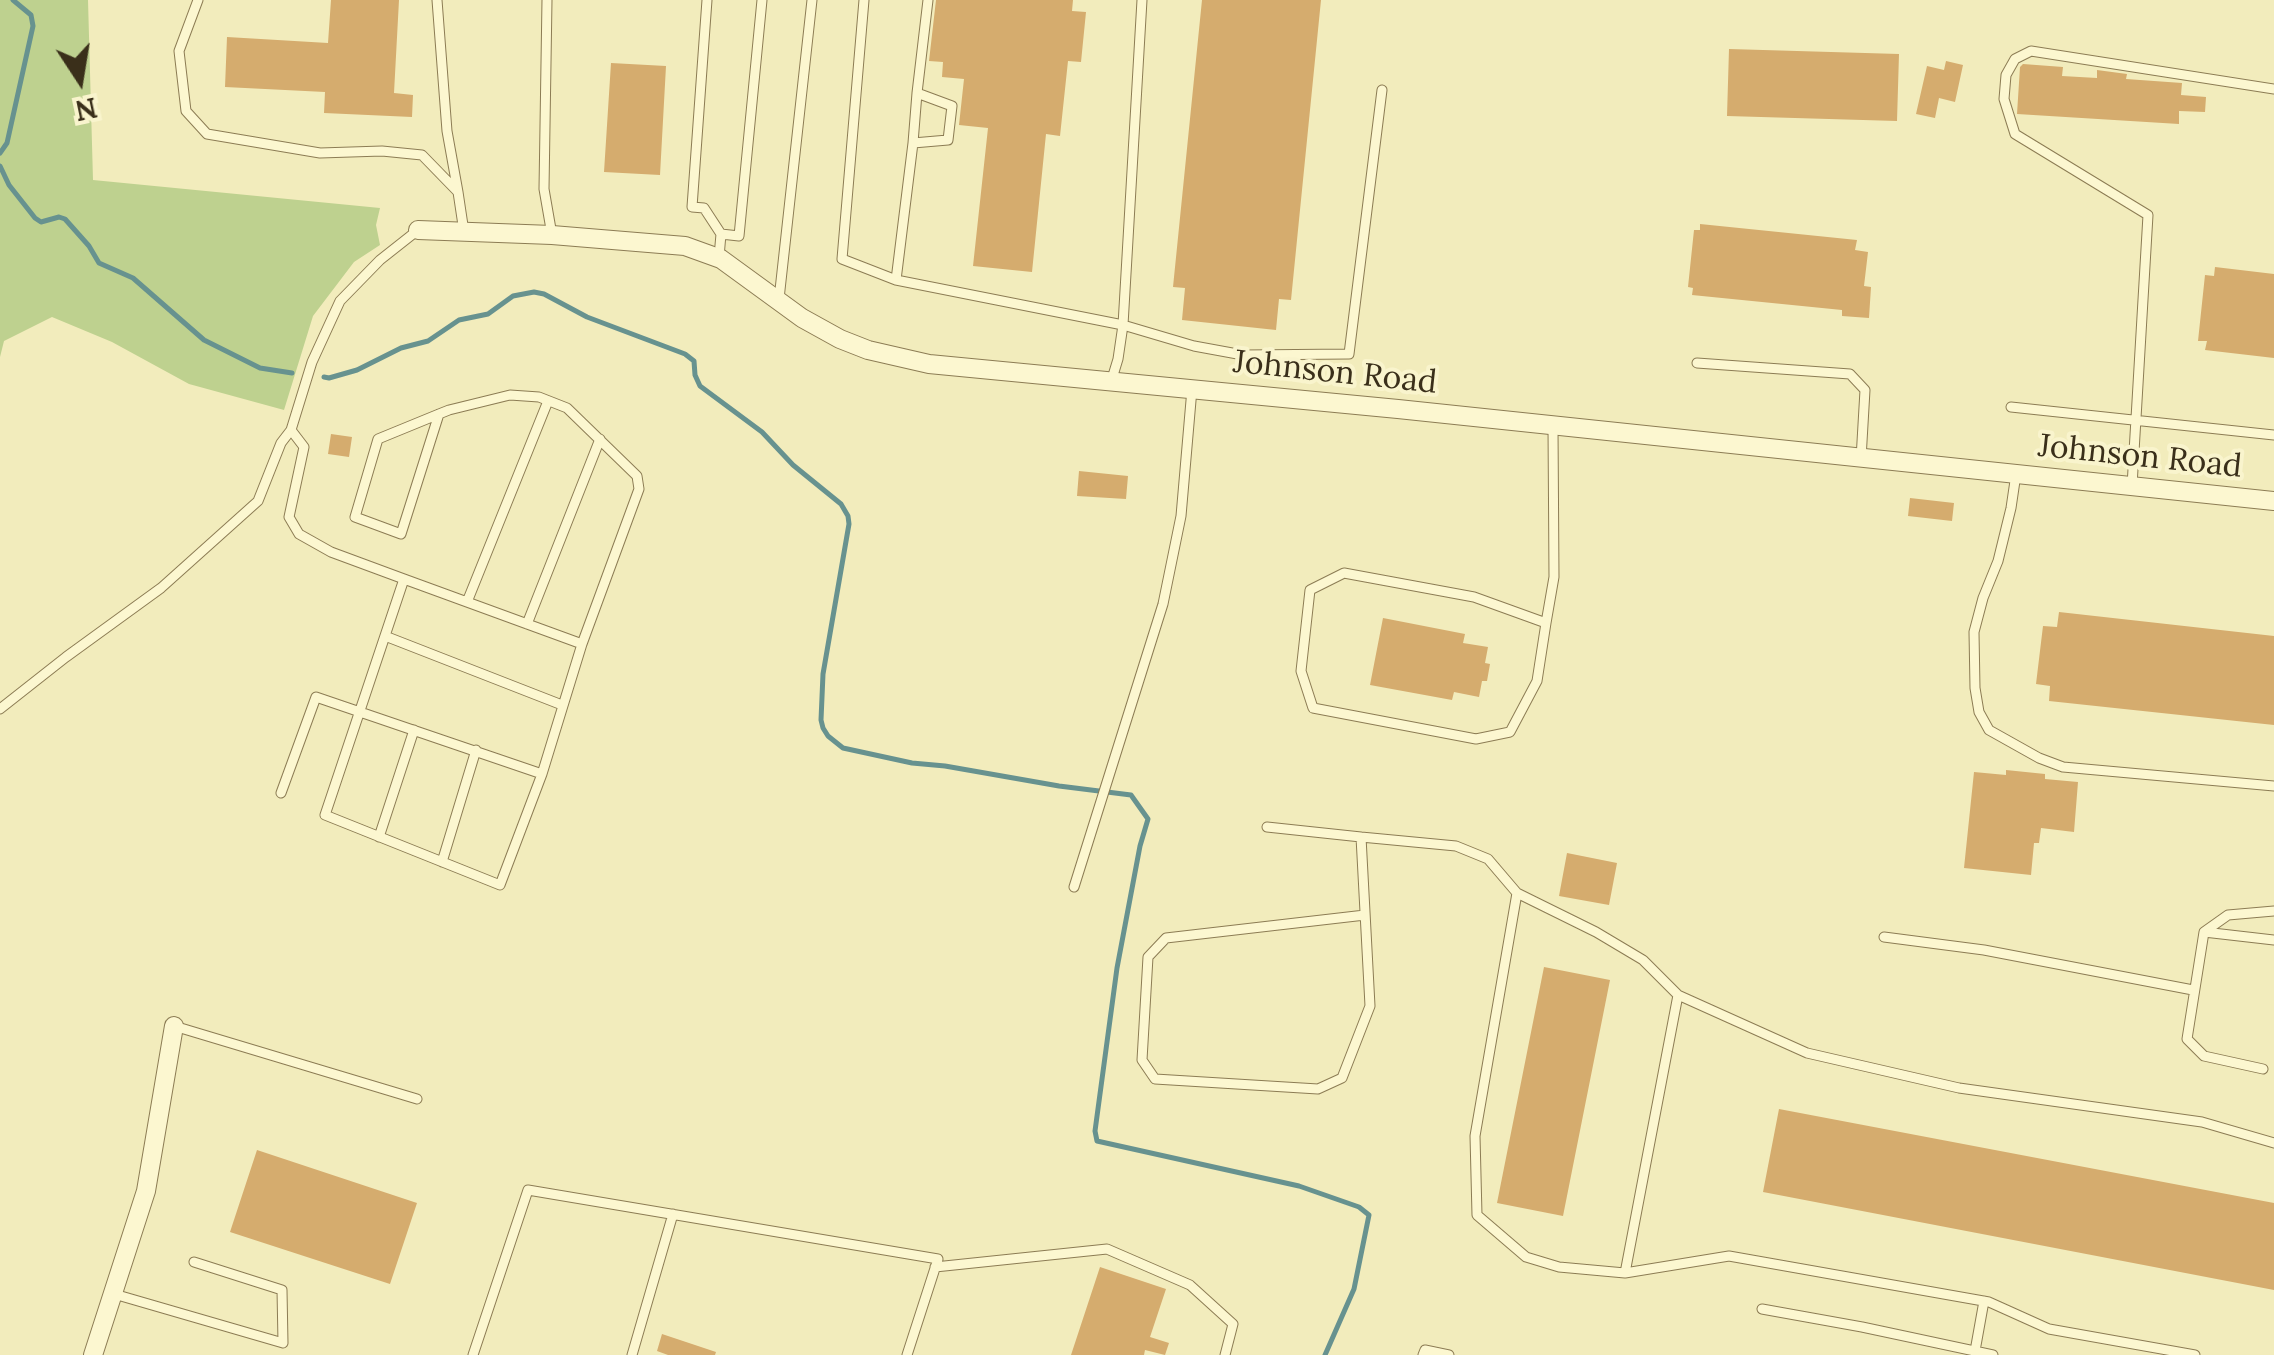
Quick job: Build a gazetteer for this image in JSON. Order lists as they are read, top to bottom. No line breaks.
{"streets":{"street":["Johnson Road"]},"north":"bottom"}
